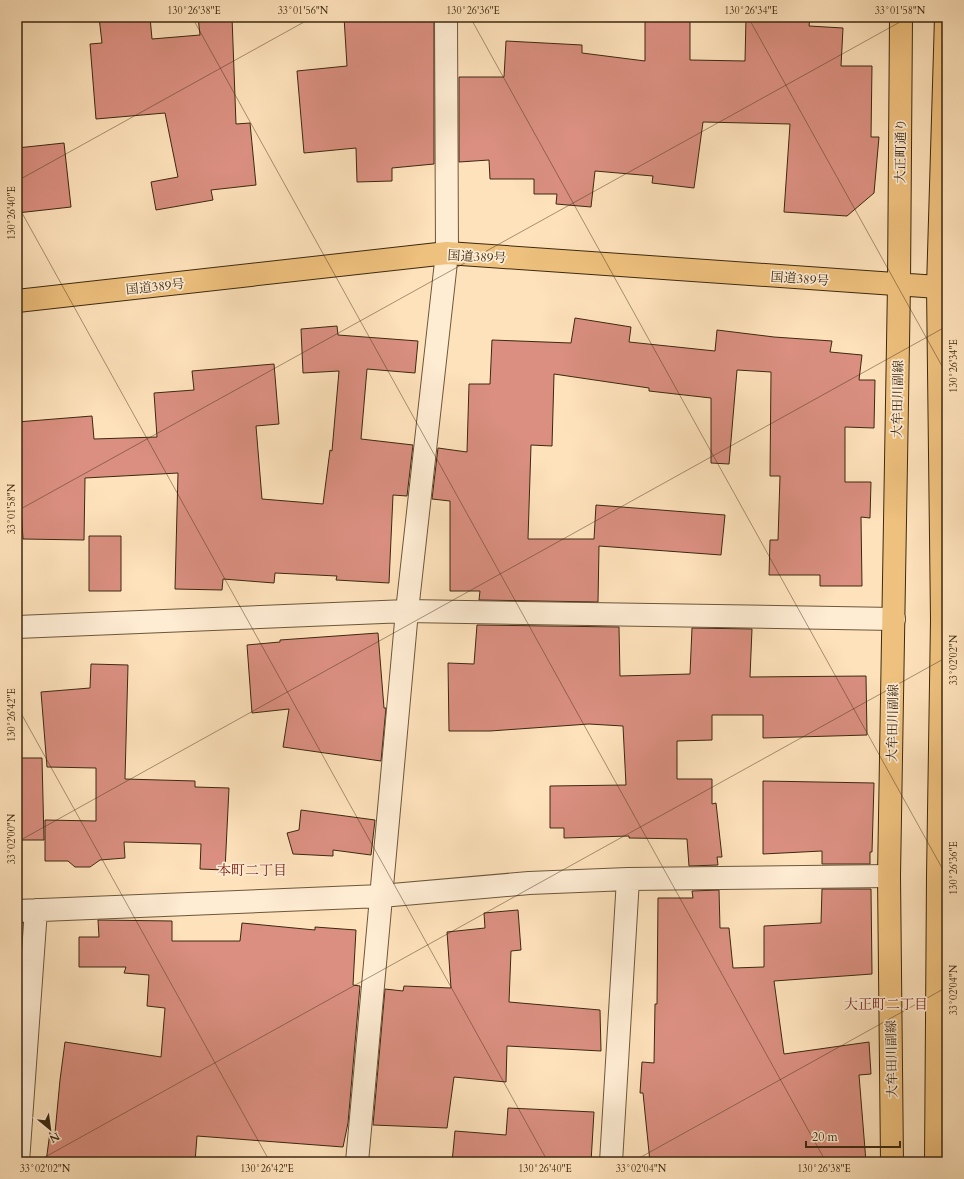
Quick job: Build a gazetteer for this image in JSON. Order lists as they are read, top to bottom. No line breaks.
{"streets":{"main road":["大正町通り","国道389号","大牟田川副線"]},"crossings":[["大正町通り","国道389号"],["大正町通り","大牟田川副線"],["国道389号","大牟田川副線"]],"districts":["本町二丁目","大正町二丁目"],"scale_bar":"20 m","north":"bottom right","coordinates":["130°26'38\"E","33°01'56\"N","130°26'36\"E","130°26'34\"E","33°01'58\"N","130°26'40\"E","33°02'02\"N","130°26'42\"E","33°02'00\"N","33°02'04\"N"]}
